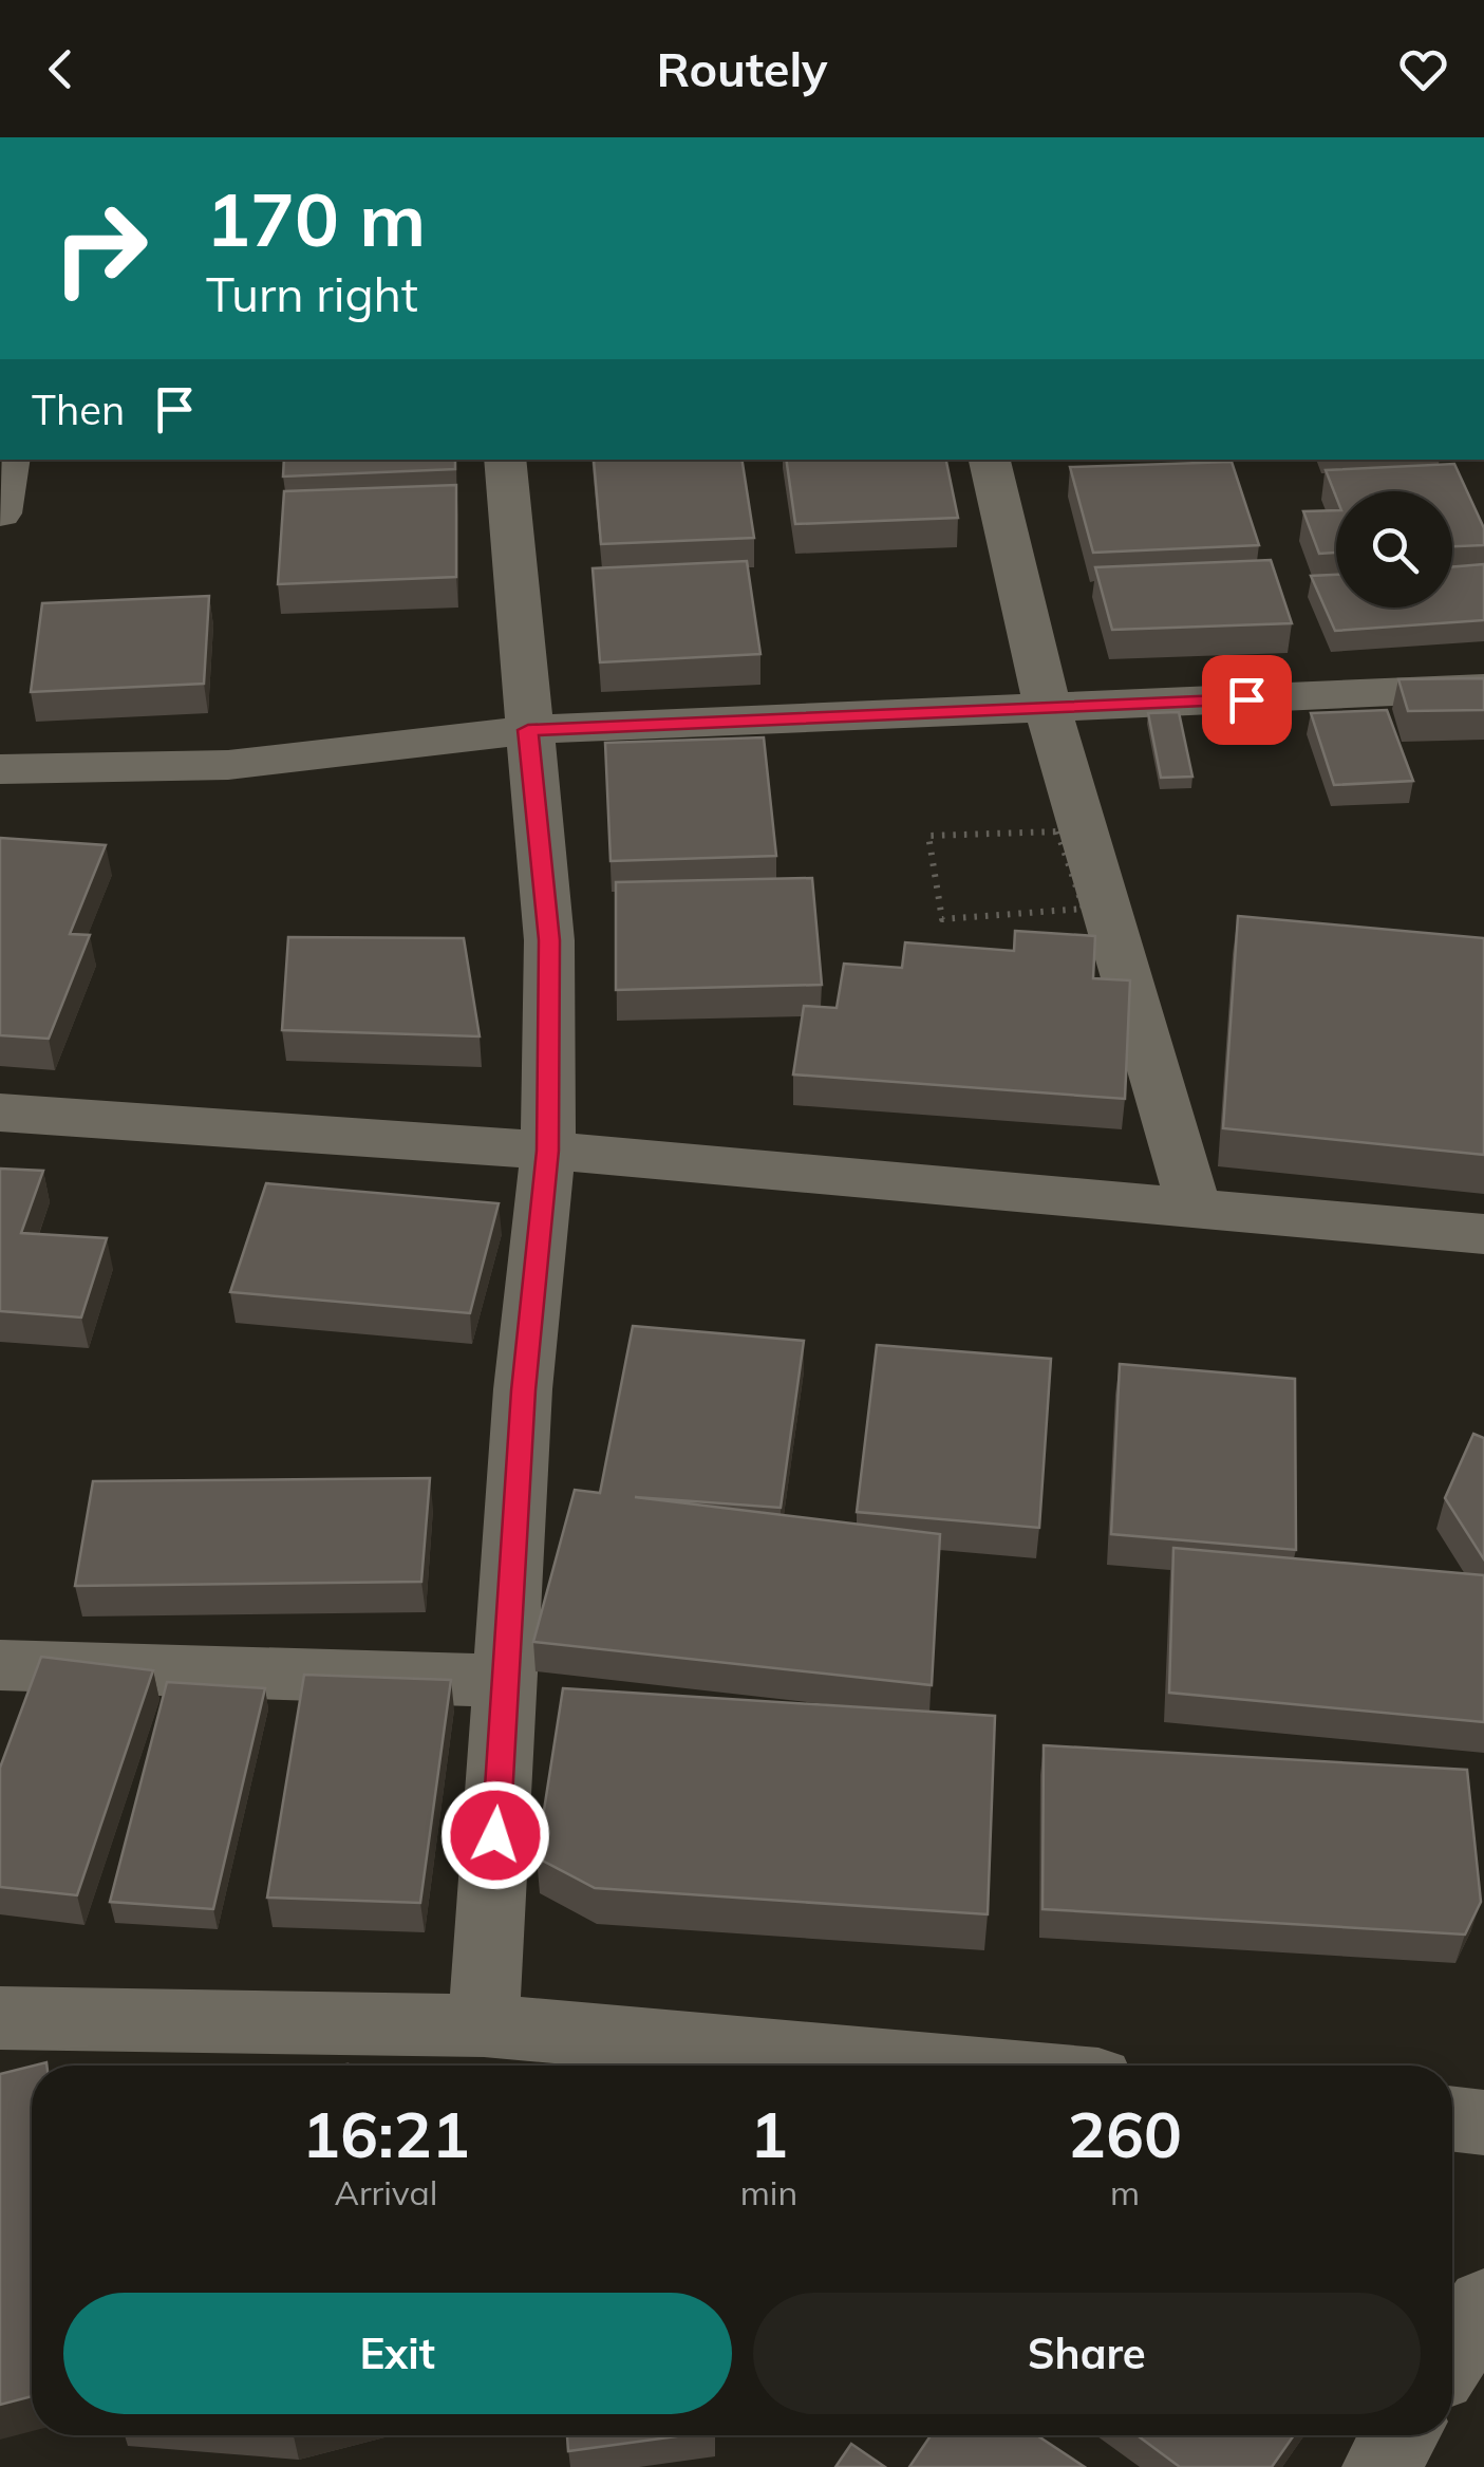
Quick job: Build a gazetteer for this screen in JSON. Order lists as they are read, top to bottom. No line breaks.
{"page":{"header":"Routely","turn":["170 m","Turn right"],"then":"Then","eta":["16:21","Arrival","1","min","260","m"],"buttons":["Exit","Share"]}}
